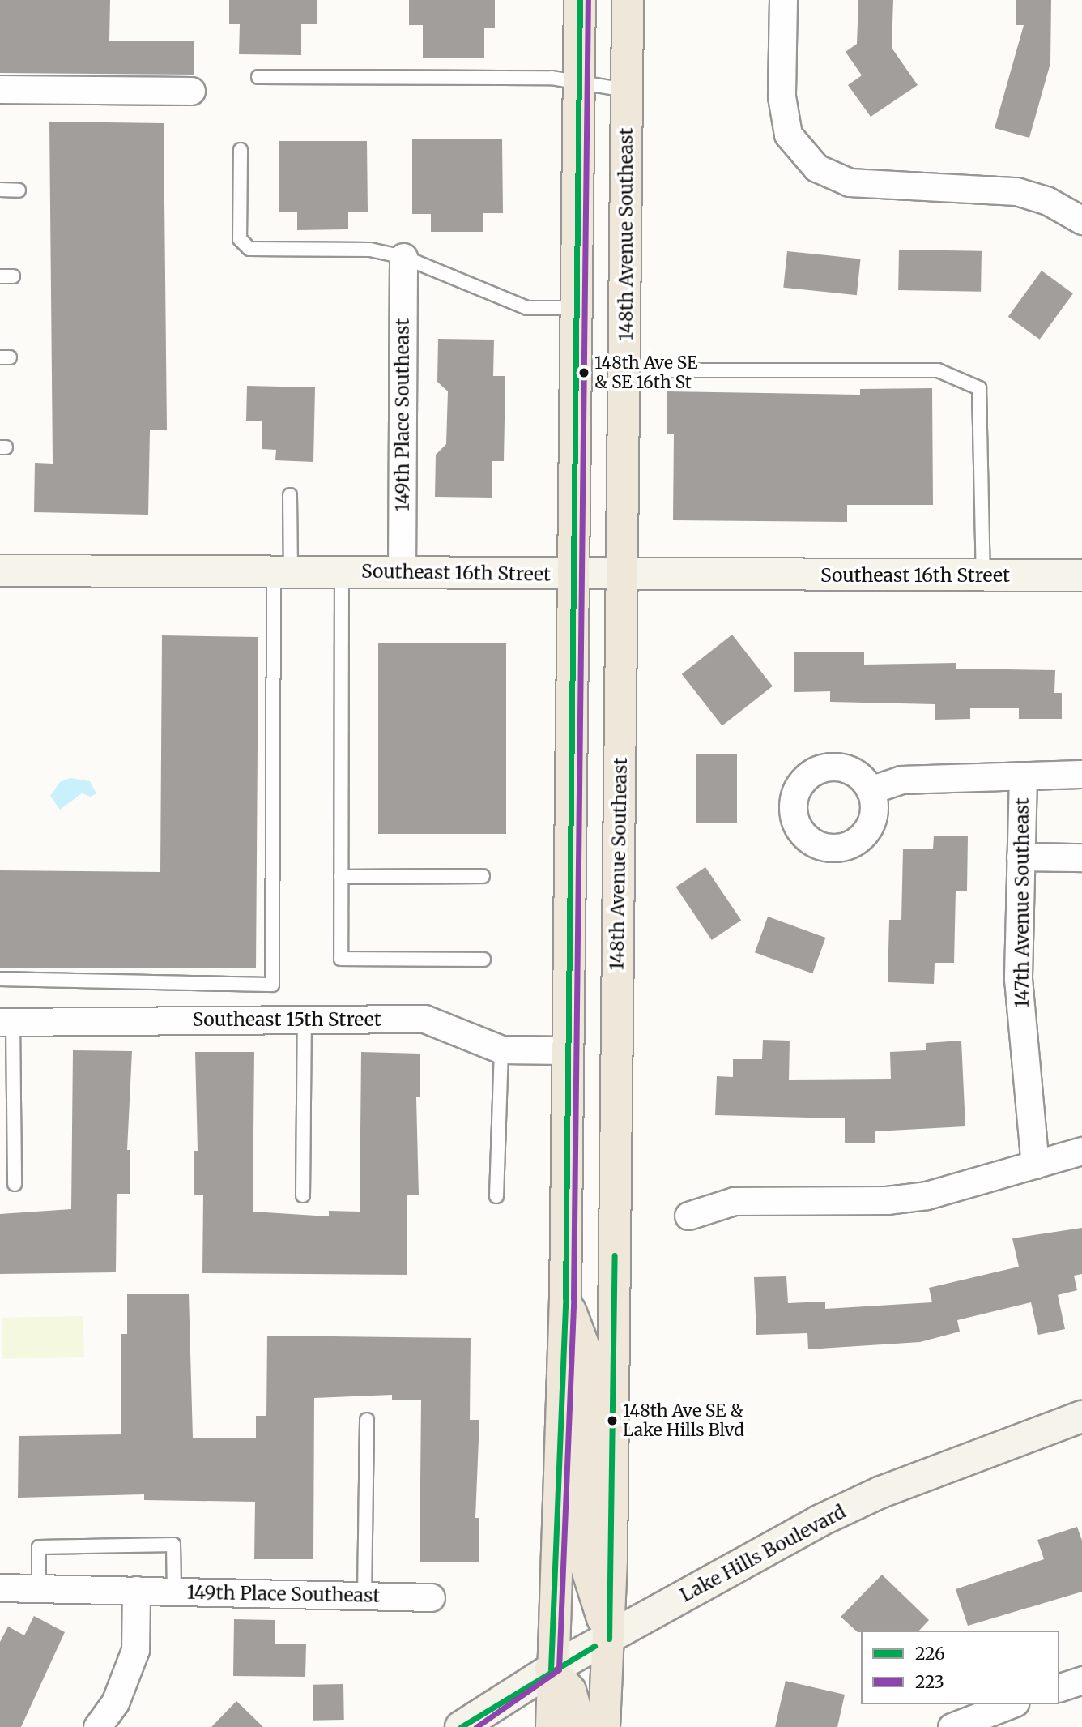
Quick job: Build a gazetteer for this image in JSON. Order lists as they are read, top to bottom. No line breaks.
{"streets":{"main road":["148th Avenue Southeast"],"street":["149th Place Southeast","Southeast 16th Street","147th Avenue Southeast","Southeast 15th Street","Lake Hills Boulevard"]},"crossings":[["148th Avenue Southeast","Southeast 16th Street"],["148th Avenue Southeast","Lake Hills Boulevard"],["149th Place Southeast","Southeast 16th Street"]],"places":["148th Ave SE & SE 16th St","148th Ave SE & Lake Hills Blvd"],"lines":["transit line 226","transit line 223"],"legend":["226","223"]}
